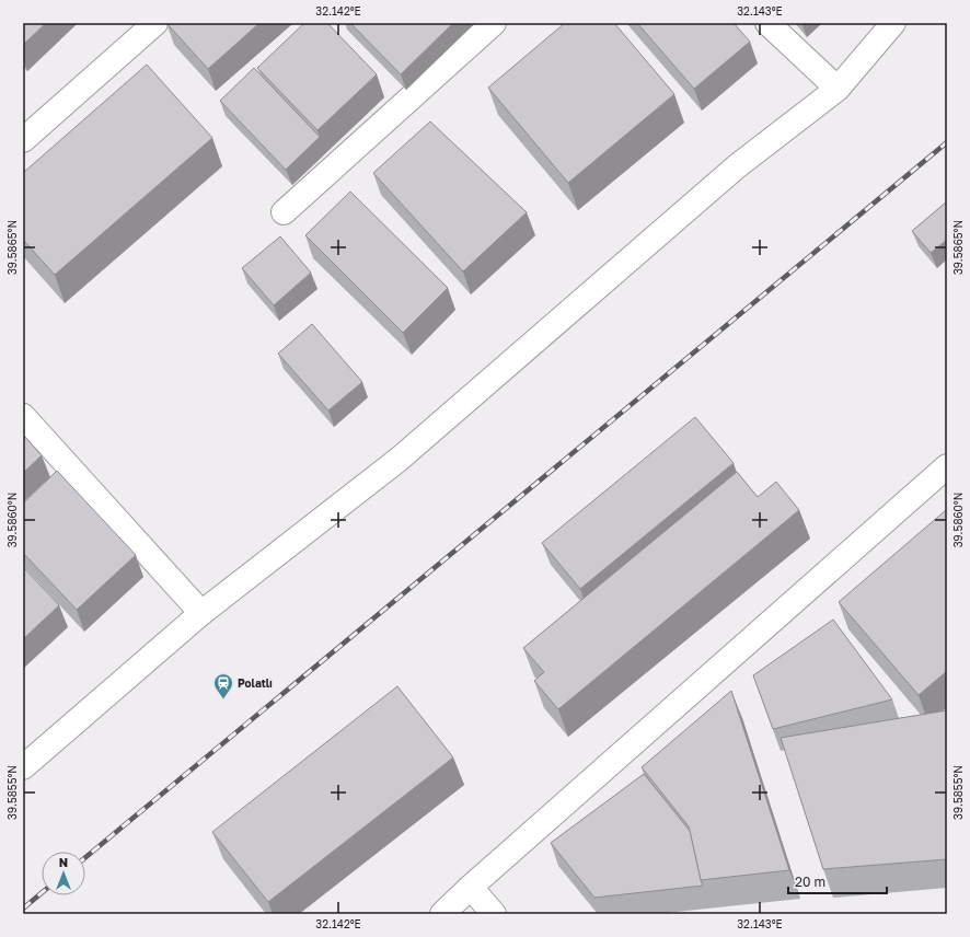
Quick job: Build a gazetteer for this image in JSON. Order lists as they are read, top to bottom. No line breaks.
{"places":{"station":["Polatlı"]},"scale_bar":"20 m","north":"top","coordinates":["32.142°E","32.143°E","39.5865°N","39.5860°N","39.5855°N"]}
